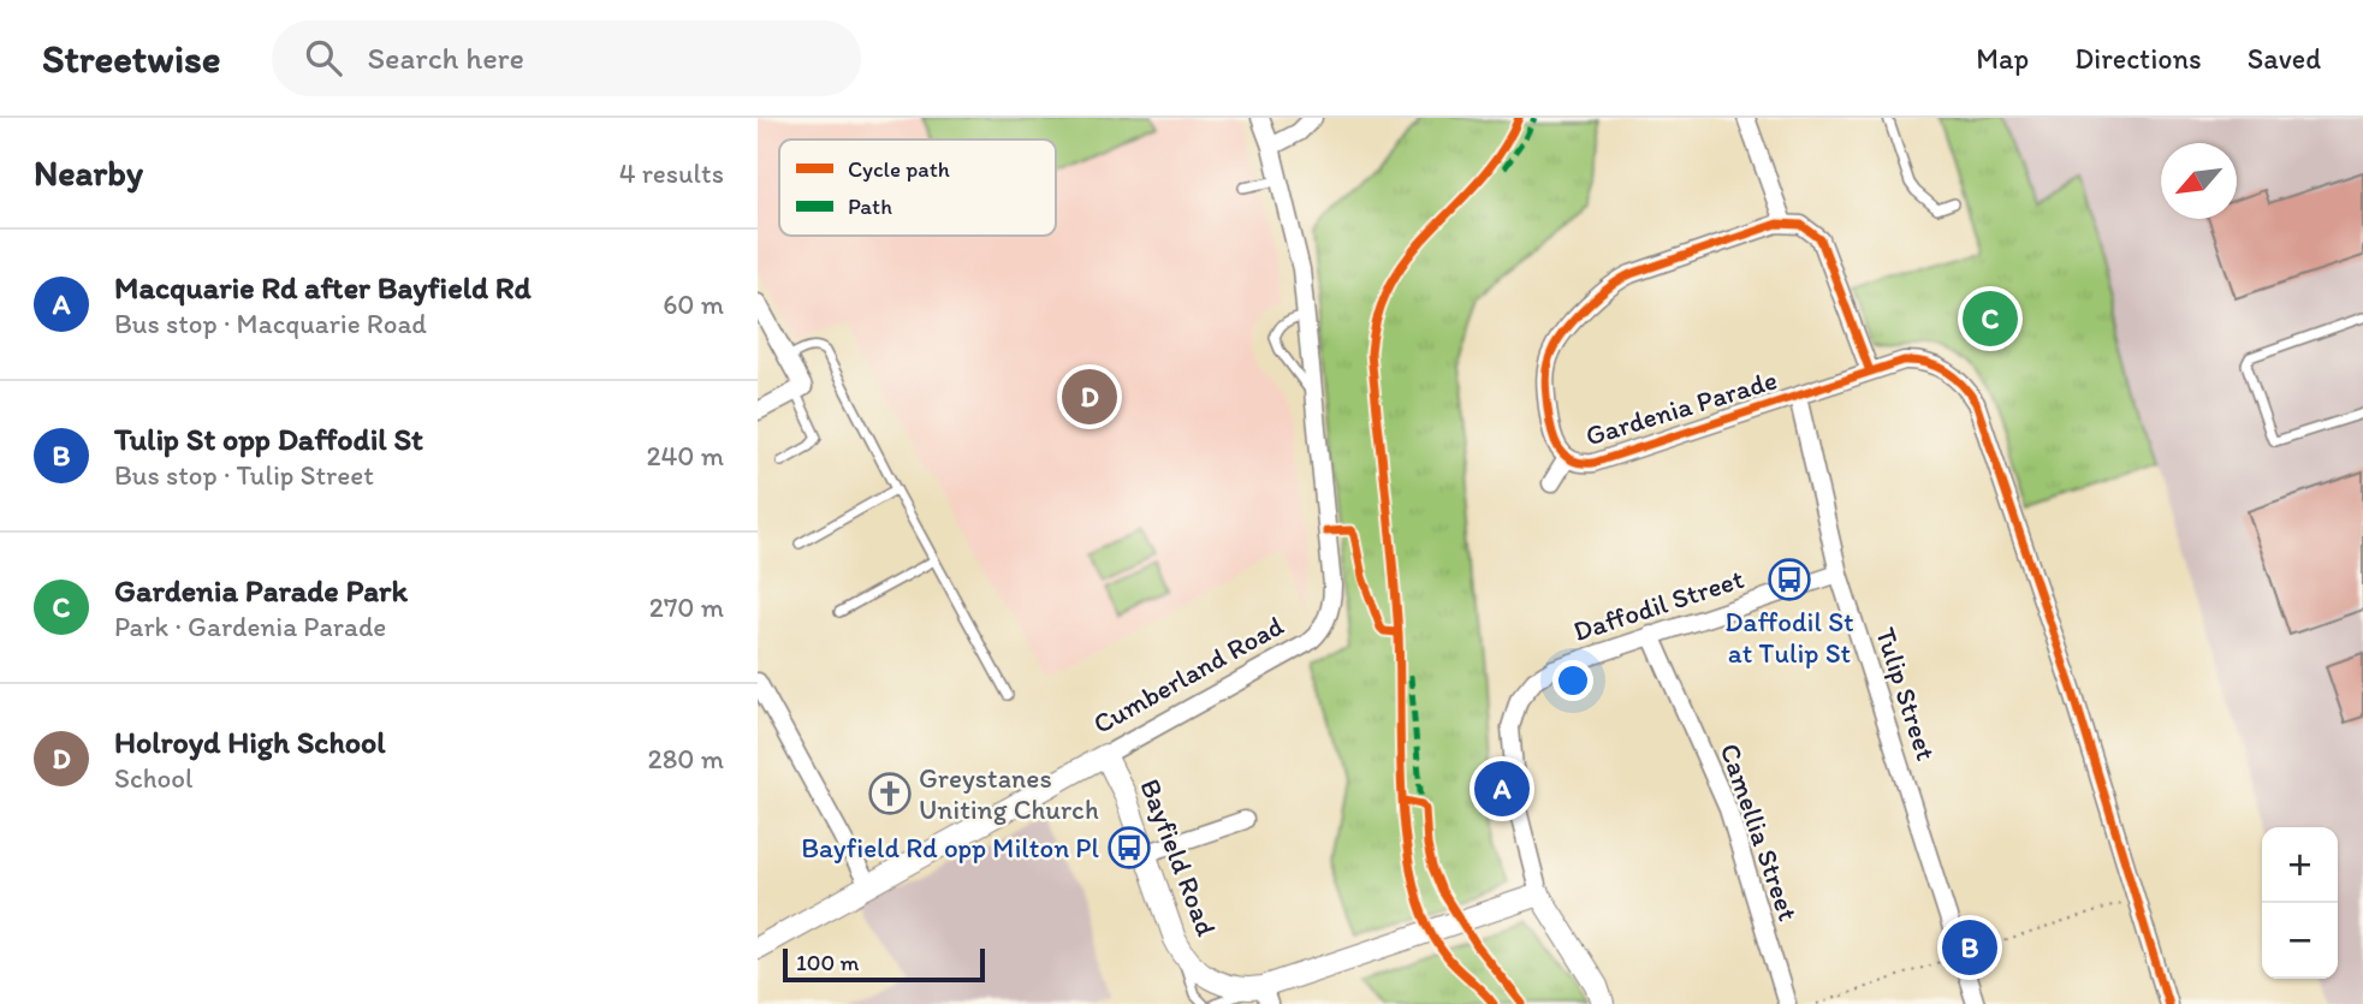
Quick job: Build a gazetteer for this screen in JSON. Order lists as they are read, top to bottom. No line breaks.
{"streets":{"street":["Gardenia Parade","Daffodil Street","Cumberland Road","Tulip Street","Camellia Street","Bayfield Road"]},"crossings":[["Gardenia Parade","Tulip Street"],["Daffodil Street","Tulip Street"],["Daffodil Street","Camellia Street"],["Daffodil Street","Bayfield Road"],["Cumberland Road","Bayfield Road"]],"places":{"bus stop":["Daffodil St at Tulip St","Bayfield Rd opp Milton Pl"],"church":["Greystanes Uniting Church"]},"legend":["Cycle path","Path"],"scale_bar":"100 m","north":"bottom left","page":{"header":"Streetwise","search":"Search here","nav":["Map","Directions","Saved"],"heading":["Nearby","4 results"],"list":[{"mark":"A","name":"Macquarie Rd after Bayfield Rd","note":"Bus stop · Macquarie Road","value":"60 m"},{"mark":"B","name":"Tulip St opp Daffodil St","note":"Bus stop · Tulip Street","value":"240 m"},{"mark":"C","name":"Gardenia Parade Park","note":"Park · Gardenia Parade","value":"270 m"},{"mark":"D","name":"Holroyd High School","note":"School","value":"280 m"}],"pins":["C","D","A","B"],"map_buttons":["+","−"],"scale":"100 m"}}
